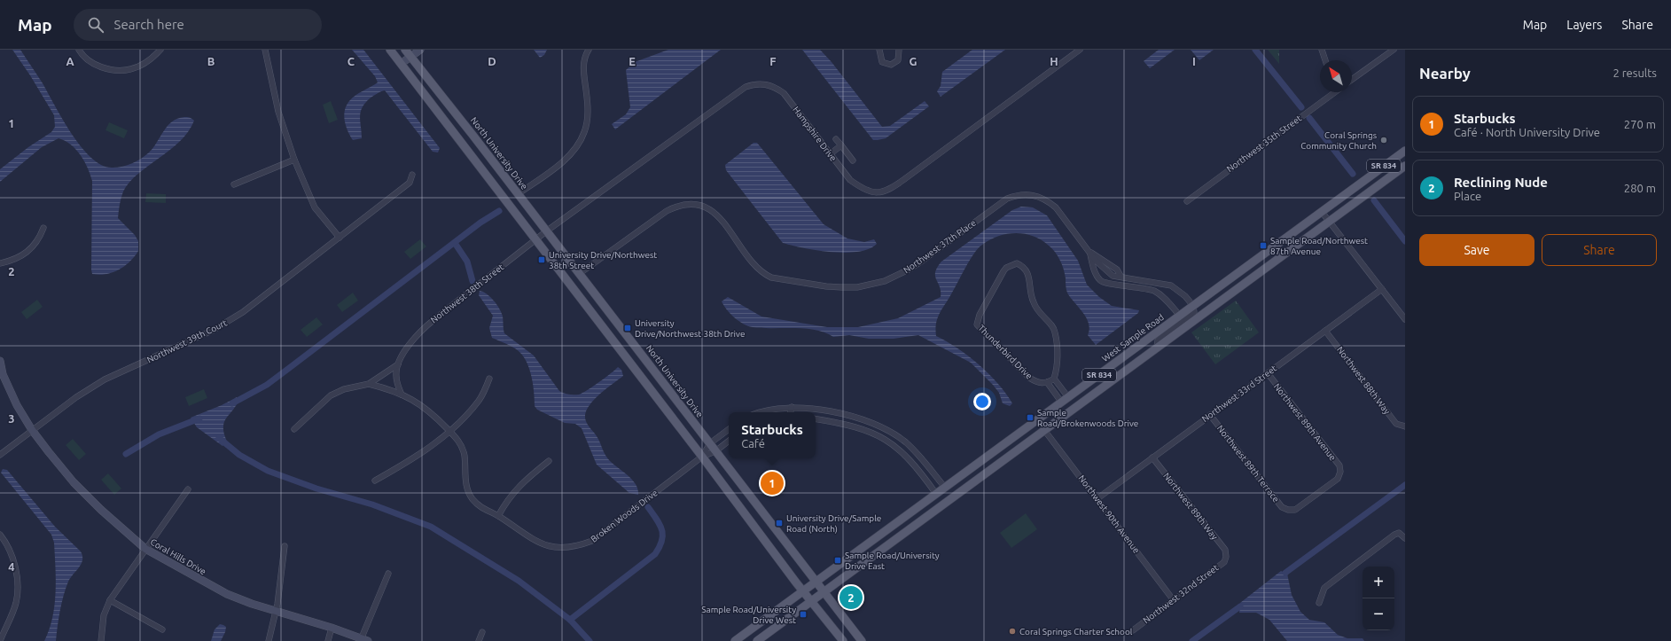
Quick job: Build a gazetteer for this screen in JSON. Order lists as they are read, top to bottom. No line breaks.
{"streets":{"main road":["North University Drive","SR 834","West Sample Road"],"street":["Hampshire Drive","Northwest 35th Street","Northwest 37th Place","Northwest 38th Street","Northwest 39th Court","Thunderbird Drive","Northwest 88th Way","Northwest 33rd Street","Northwest 89th Avenue","Northwest 89th Terrace","Northwest 89th Way","Northwest 90th Avenue","Broken Woods Drive","Coral Hills Drive","Northwest 32nd Street"]},"crossings":[["Hampshire Drive","North University Drive"],["Hampshire Drive","Northwest 38th Street"],["North University Drive","SR 834"],["North University Drive","Northwest 37th Place"],["North University Drive","Northwest 38th Street"],["North University Drive","West Sample Road"],["North University Drive","Broken Woods Drive"],["SR 834","Northwest 90th Avenue"],["Northwest 37th Place","West Sample Road"],["Northwest 38th Street","Broken Woods Drive"],["Northwest 39th Court","Coral Hills Drive"],["Northwest 88th Way","Northwest 33rd Street"],["Northwest 33rd Street","Northwest 89th Avenue"],["Northwest 33rd Street","Northwest 89th Terrace"],["Northwest 33rd Street","Northwest 89th Way"],["Northwest 33rd Street","Northwest 90th Avenue"],["Northwest 89th Avenue","Northwest 89th Terrace"],["Northwest 89th Way","Northwest 32nd Street"],["Northwest 90th Avenue","Northwest 32nd Street"]],"places":{"other":["Coral Springs Community Church","Coral Springs Charter School"],"transit":["Sample Road/Northwest 87th Avenue","University Drive/Northwest 38th Street","University Drive/Northwest 38th Drive","Sample Road/Brokenwoods Drive","University Drive/Sample Road (North)","Sample Road/University Drive East","Sample Road/University Drive West"]},"north":"top left","page":{"header":"Map","search":"Search here","nav":["Map","Layers","Share"],"heading":["Nearby","2 results"],"list":[{"mark":"1","name":"Starbucks","note":"Café · North University Drive","value":"270 m"},{"mark":"2","name":"Reclining Nude","note":"Place","value":"280 m"}],"buttons":["Save","Share"],"popup":["Starbucks","Café"],"pins":["1","2"],"map_buttons":["+","−"]},"grid":{"columns":["A","B","C","D","E","F","G","H","I"],"rows":["1","2","3","4"]}}
